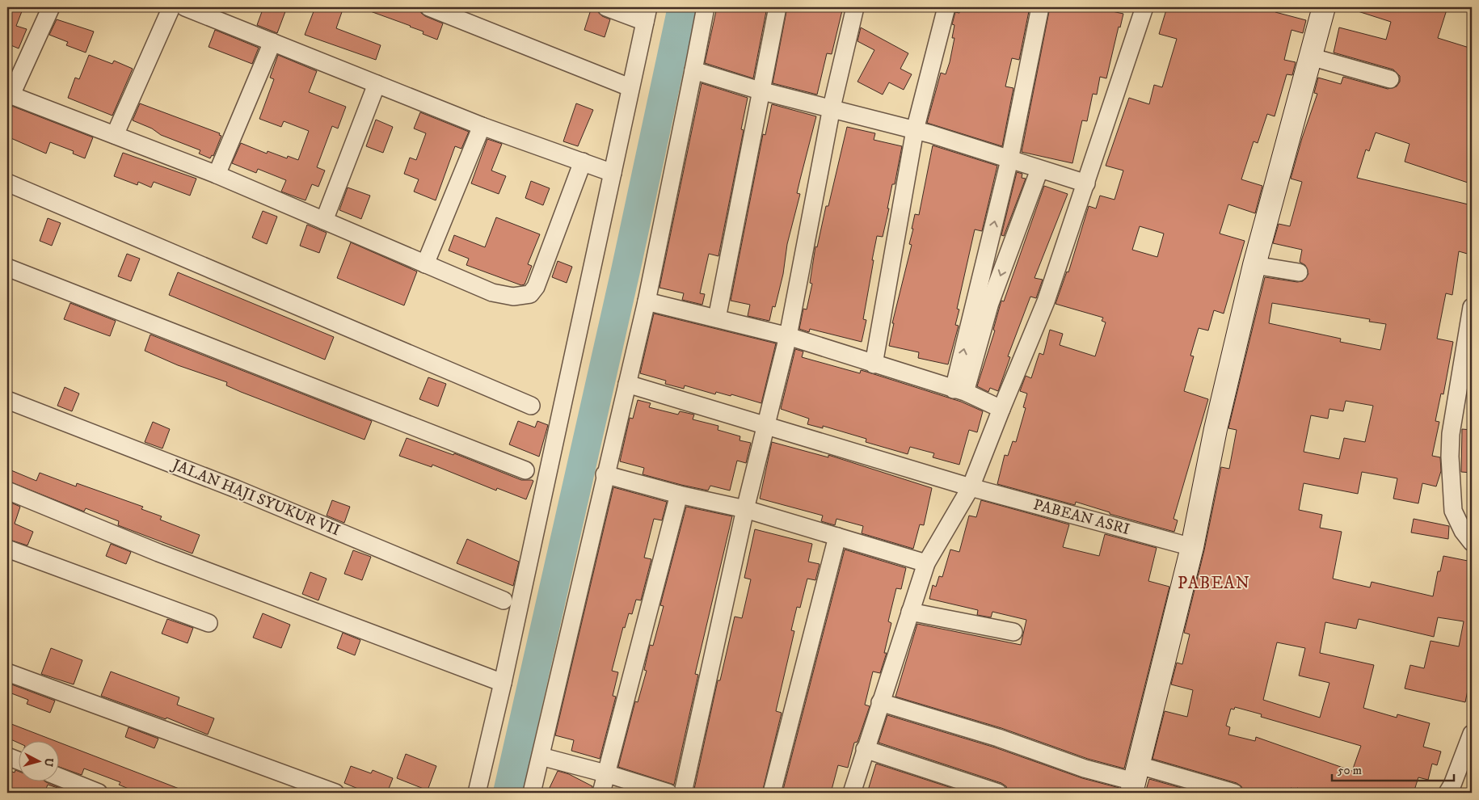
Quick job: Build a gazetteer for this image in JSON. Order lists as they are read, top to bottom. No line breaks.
{"streets":{"street":["JALAN HAJI SYUKUR VII","PABEAN ASRI"]},"districts":["PABEAN"],"scale_bar":"50 m","north":"right"}
